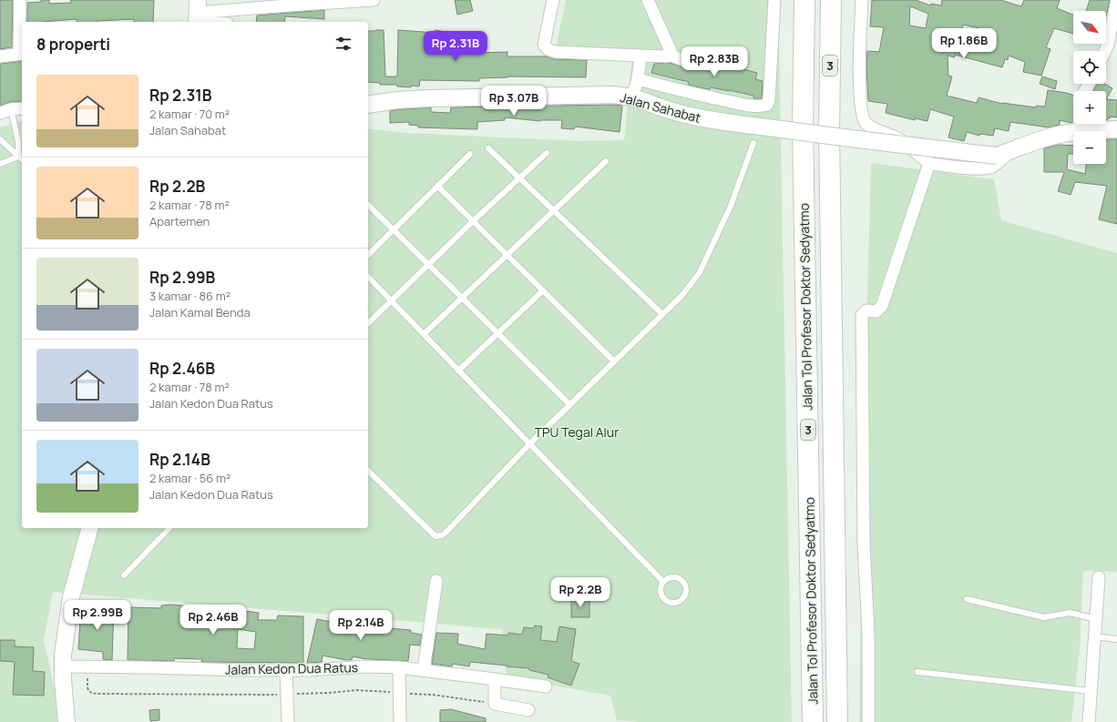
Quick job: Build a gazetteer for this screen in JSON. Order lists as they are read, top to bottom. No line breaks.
{"streets":{"highway":["3","Jalan Tol Profesor Doktor Sedyatmo"],"street":["Jalan Sahabat","Jalan Kedon Dua Ratus"]},"parks":["TPU Tegal Alur"],"north":"bottom right","page":{"map_buttons":["+","−"],"heading":"8 properti","price":["Rp 1.86B","Rp 2.31B","Rp 2.83B","Rp 3.07B","Rp 2.2B","Rp 2.99B","Rp 2.46B","Rp 2.14B"],"list":[{"name":"Rp 2.31B","note":"2 kamar · 70 m² · Jalan Sahabat"},{"name":"Rp 2.2B","note":"2 kamar · 78 m² · Apartemen"},{"name":"Rp 2.99B","note":"3 kamar · 86 m² · Jalan Kamal Benda"},{"name":"Rp 2.46B","note":"2 kamar · 78 m² · Jalan Kedon Dua Ratus"},{"name":"Rp 2.14B","note":"2 kamar · 56 m² · Jalan Kedon Dua Ratus"}]}}
